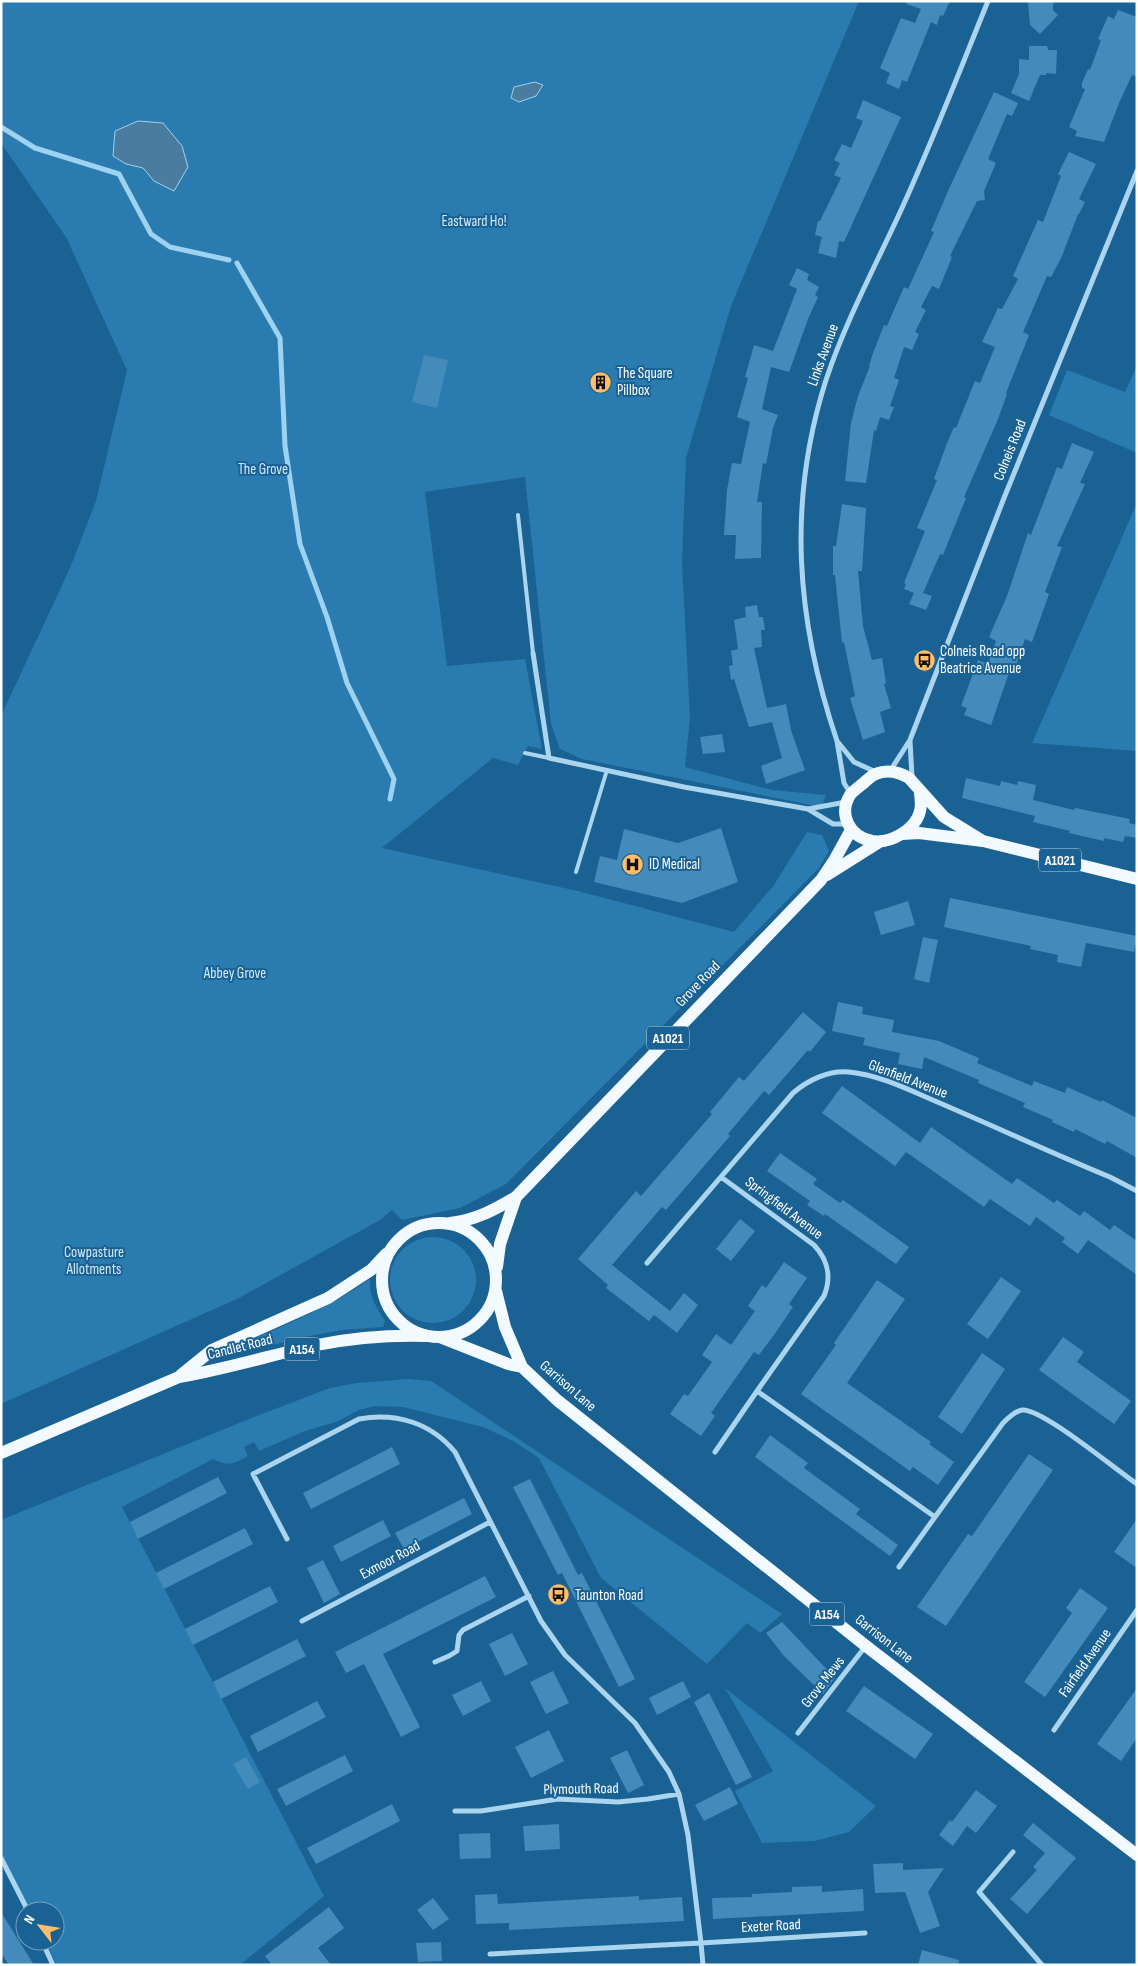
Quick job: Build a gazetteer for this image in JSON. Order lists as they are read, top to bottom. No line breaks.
{"streets":{"main road":["A1021","Grove Road","Candlet Road","A154","Garrison Lane"],"street":["Links Avenue","Colneis Road","Glenfield Avenue","Springfield Avenue","Exmoor Road","Fairfield Avenue","Grove Mews","Plymouth Road","Exeter Road"]},"crossings":[["Links Avenue","Colneis Road"],["Links Avenue","A1021"],["Links Avenue","Grove Road"],["Colneis Road","A1021"],["Colneis Road","Grove Road"],["A1021","Grove Road"],["Grove Road","Candlet Road"],["Grove Road","Garrison Lane"],["Glenfield Avenue","Springfield Avenue"],["Candlet Road","Garrison Lane"],["Garrison Lane","Grove Mews"]],"parks":["Eastward Ho!","The Grove","Abbey Grove","Cowpasture Allotments"],"places":{"building":["The Square Pillbox"],"bus stop":["Colneis Road opp Beatrice Avenue","Taunton Road"],"hospital":["ID Medical"]},"north":"top left"}
